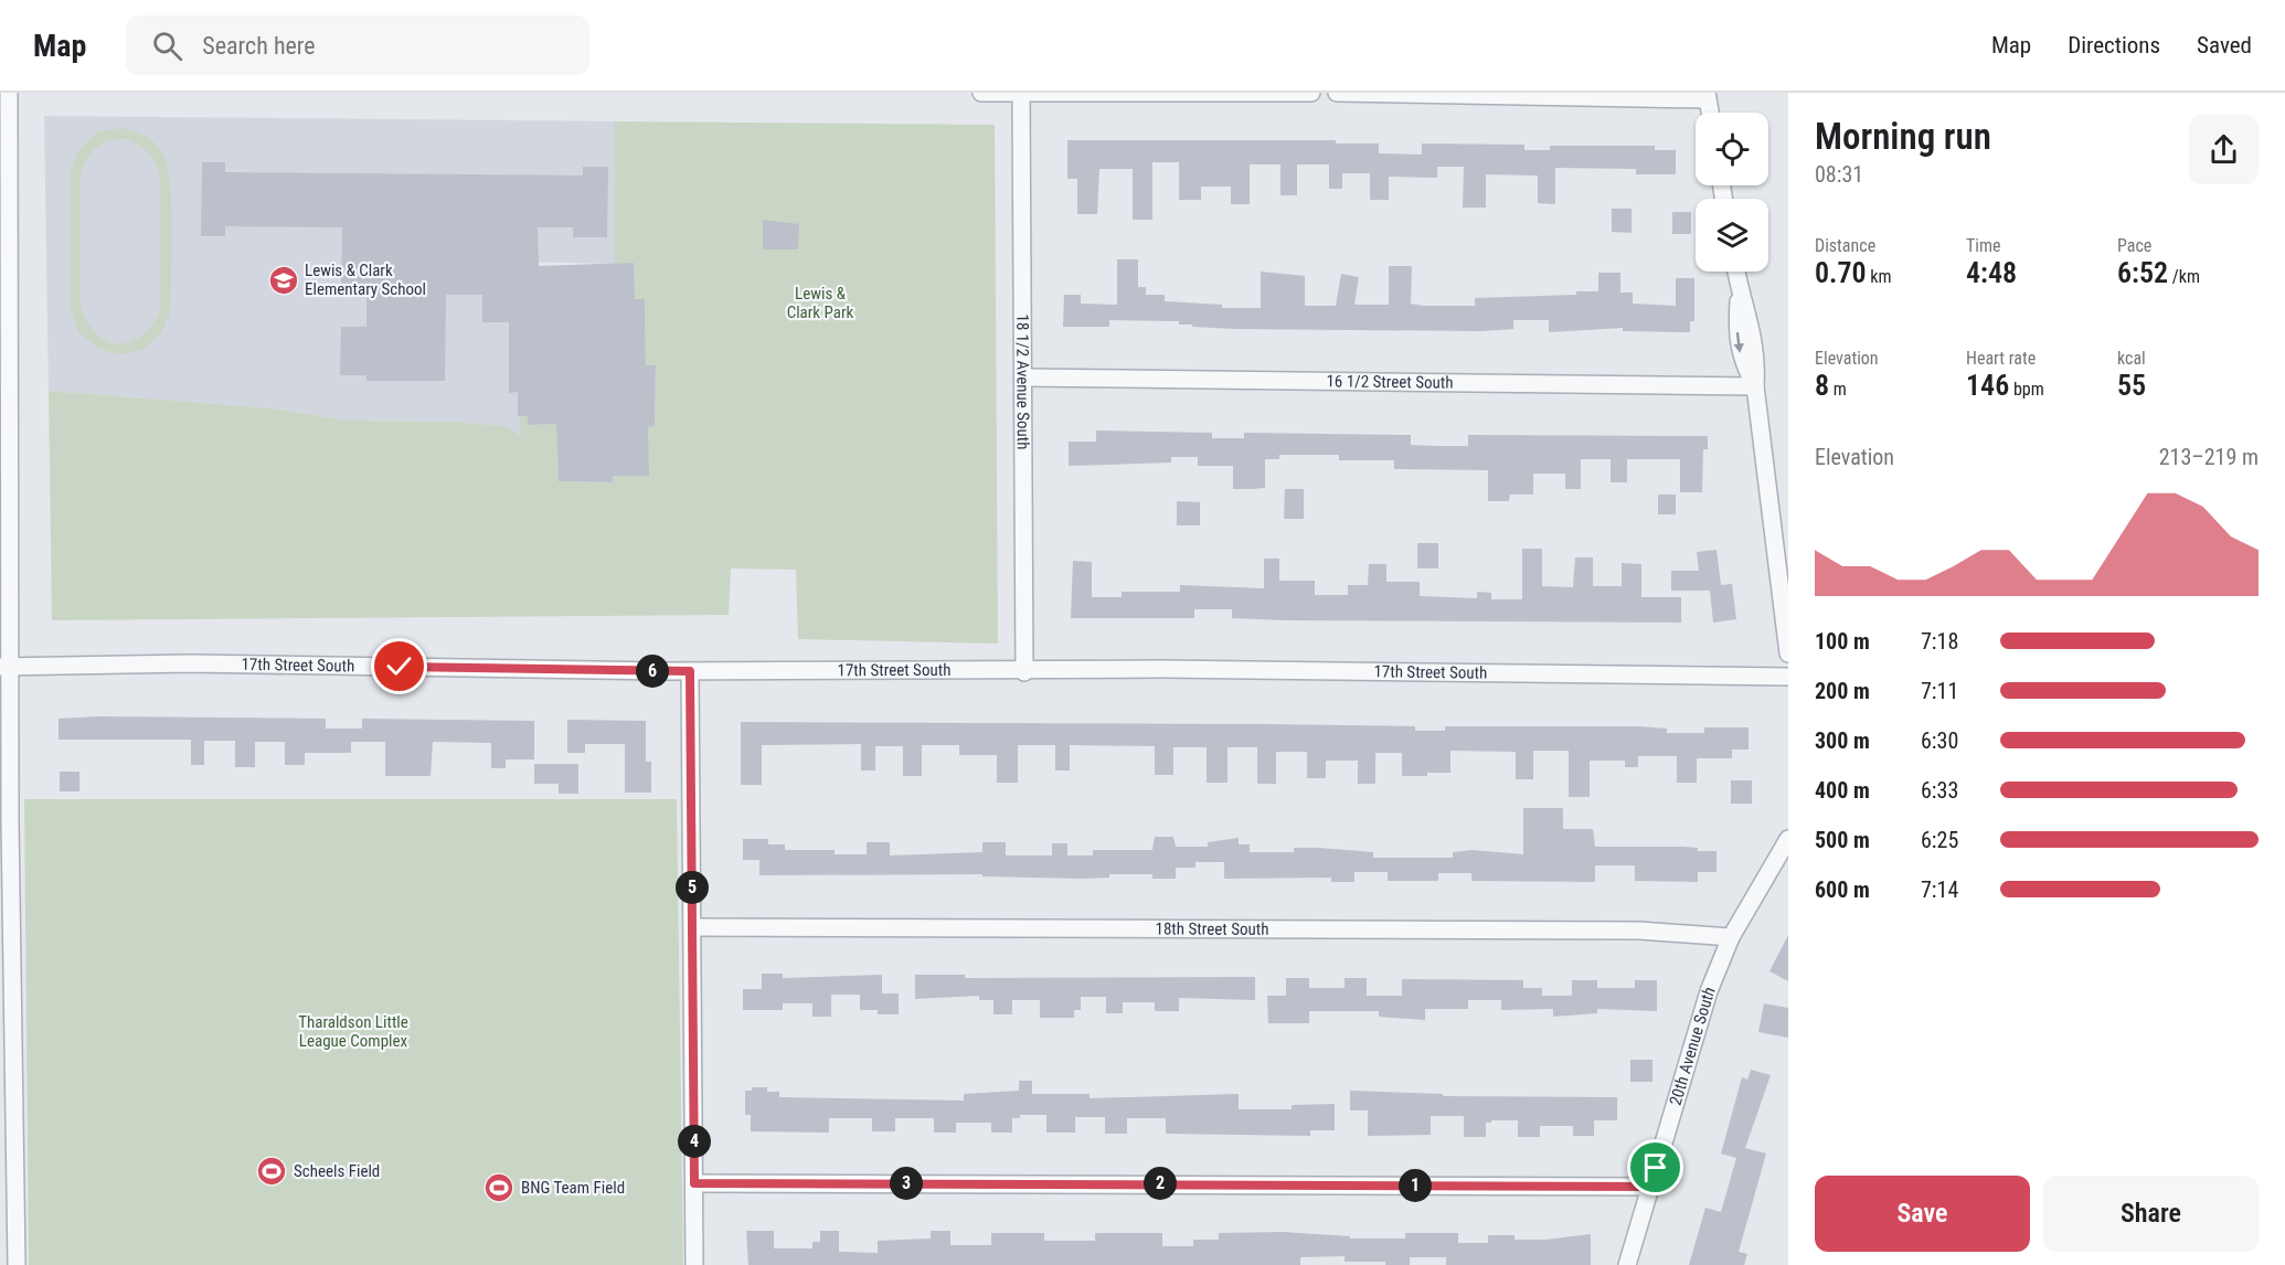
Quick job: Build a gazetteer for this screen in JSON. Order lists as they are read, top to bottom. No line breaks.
{"streets":{"street":["18 1/2 Avenue South","16 1/2 Street South","17th Street South","18th Street South","20th Avenue South"]},"crossings":[["18 1/2 Avenue South","16 1/2 Street South"],["18 1/2 Avenue South","17th Street South"],["18th Street South","20th Avenue South"]],"parks":["Lewis & Clark Park","Tharaldson Little League Complex"],"places":{"school or university":["Lewis & Clark Elementary School"],"sports":["Scheels Field","BNG Team Field"]},"page":{"header":"Map","search":"Search here","nav":["Map","Directions","Saved"],"heading":["Morning run","08:31"],"stats":[["Distance","0.70 km"],["Time","4:48"],["Pace","6:52 /km"],["Elevation","8 m"],["Heart rate","146 bpm"],["kcal","55"]],"chart":["Elevation","213–219 m"],"list":[{"name":"100 m","note":"7:18"},{"name":"200 m","note":"7:11"},{"name":"300 m","note":"6:30"},{"name":"400 m","note":"6:33"},{"name":"500 m","note":"6:25"},{"name":"600 m","note":"7:14"}],"pins":["6","5","4","2","3","1"],"buttons":["Save","Share"]}}
